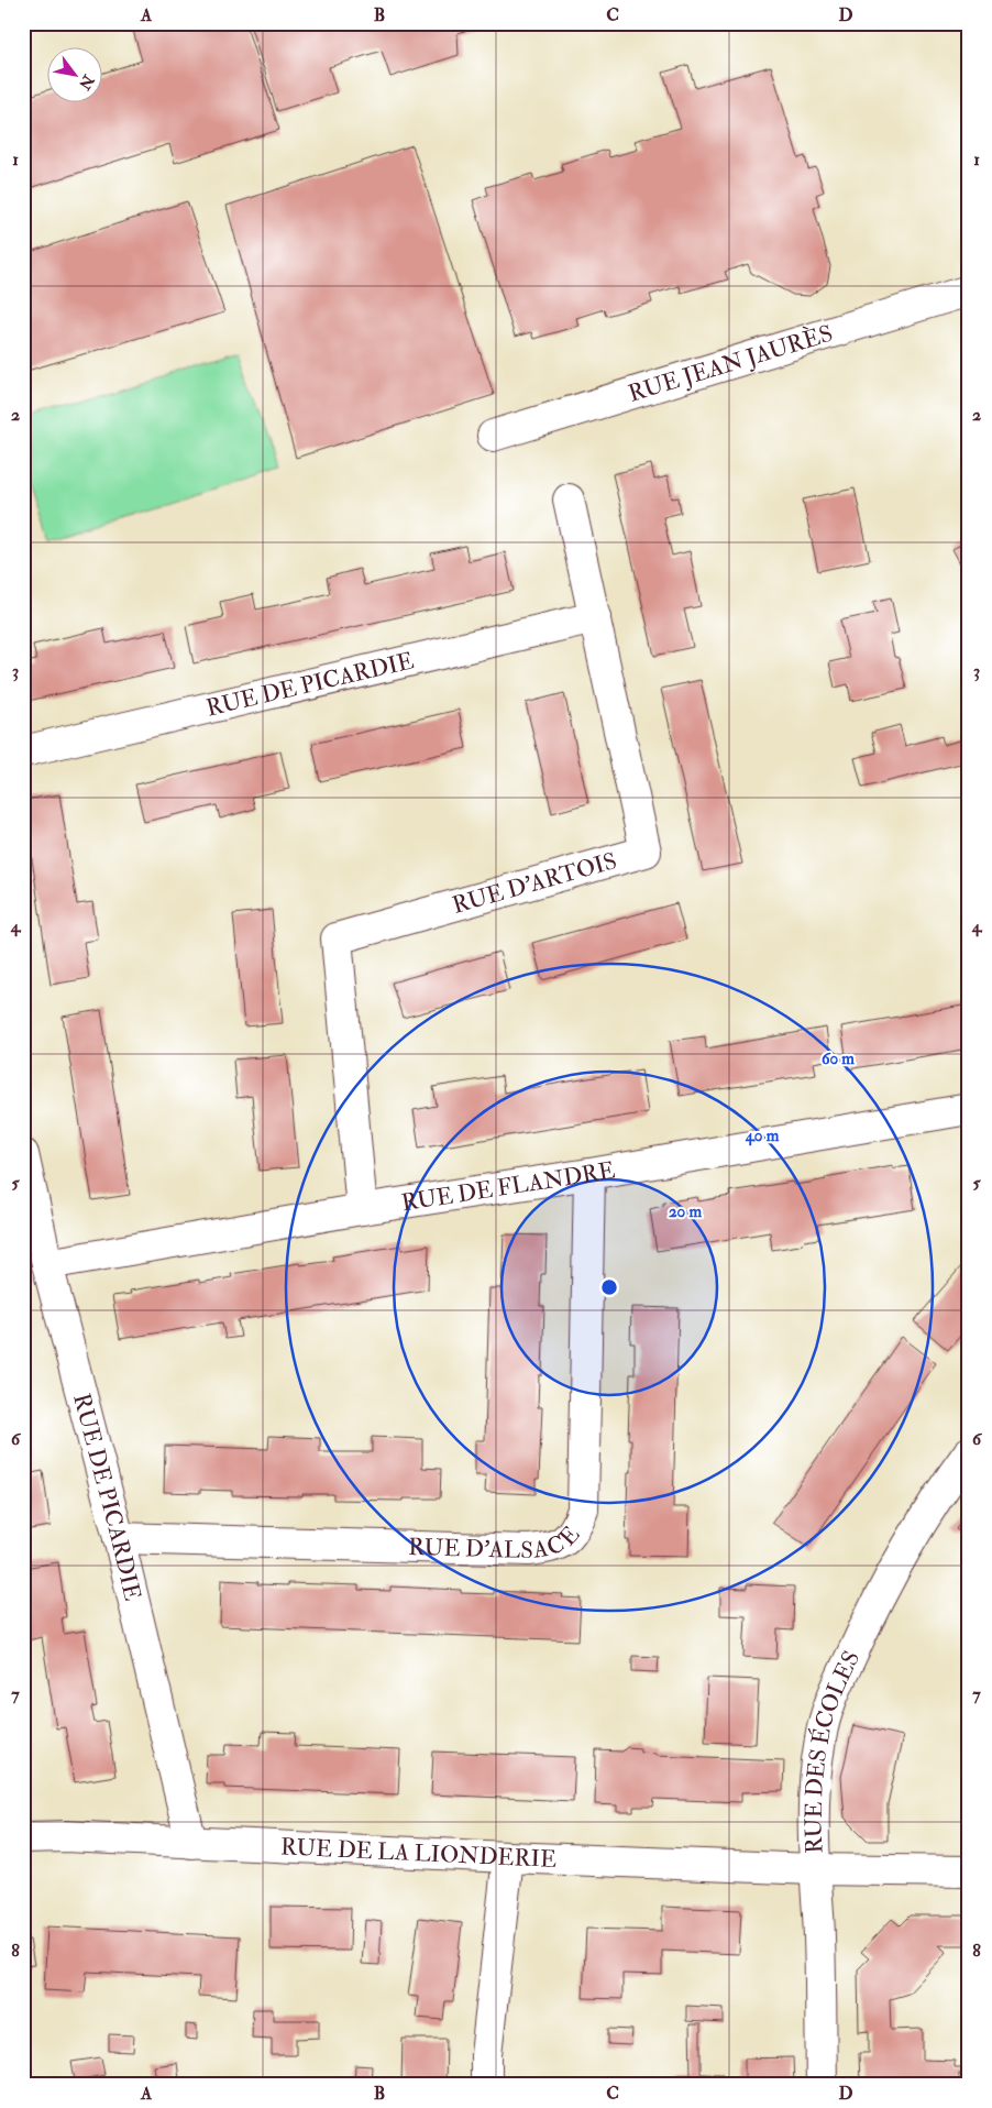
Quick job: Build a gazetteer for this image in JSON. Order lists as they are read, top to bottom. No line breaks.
{"streets":{"street":["RUE JEAN JAURÈS","RUE DE PICARDIE","RUE D'ARTOIS","RUE DE FLANDRE","RUE D'ALSACE","RUE DES ÉCOLES","RUE DE LA LIONDERIE"]},"crossings":[["RUE DE PICARDIE","RUE D'ARTOIS"],["RUE DE PICARDIE","RUE DE FLANDRE"],["RUE DE PICARDIE","RUE D'ALSACE"],["RUE DE PICARDIE","RUE DE LA LIONDERIE"],["RUE D'ARTOIS","RUE DE FLANDRE"],["RUE DE FLANDRE","RUE D'ALSACE"],["RUE DES ÉCOLES","RUE DE LA LIONDERIE"]],"north":"bottom right","grid":{"columns":["A","B","C","D"],"rows":["1","2","3","4","5","6","7","8"]},"rings":["60 m","40 m","20 m"]}
